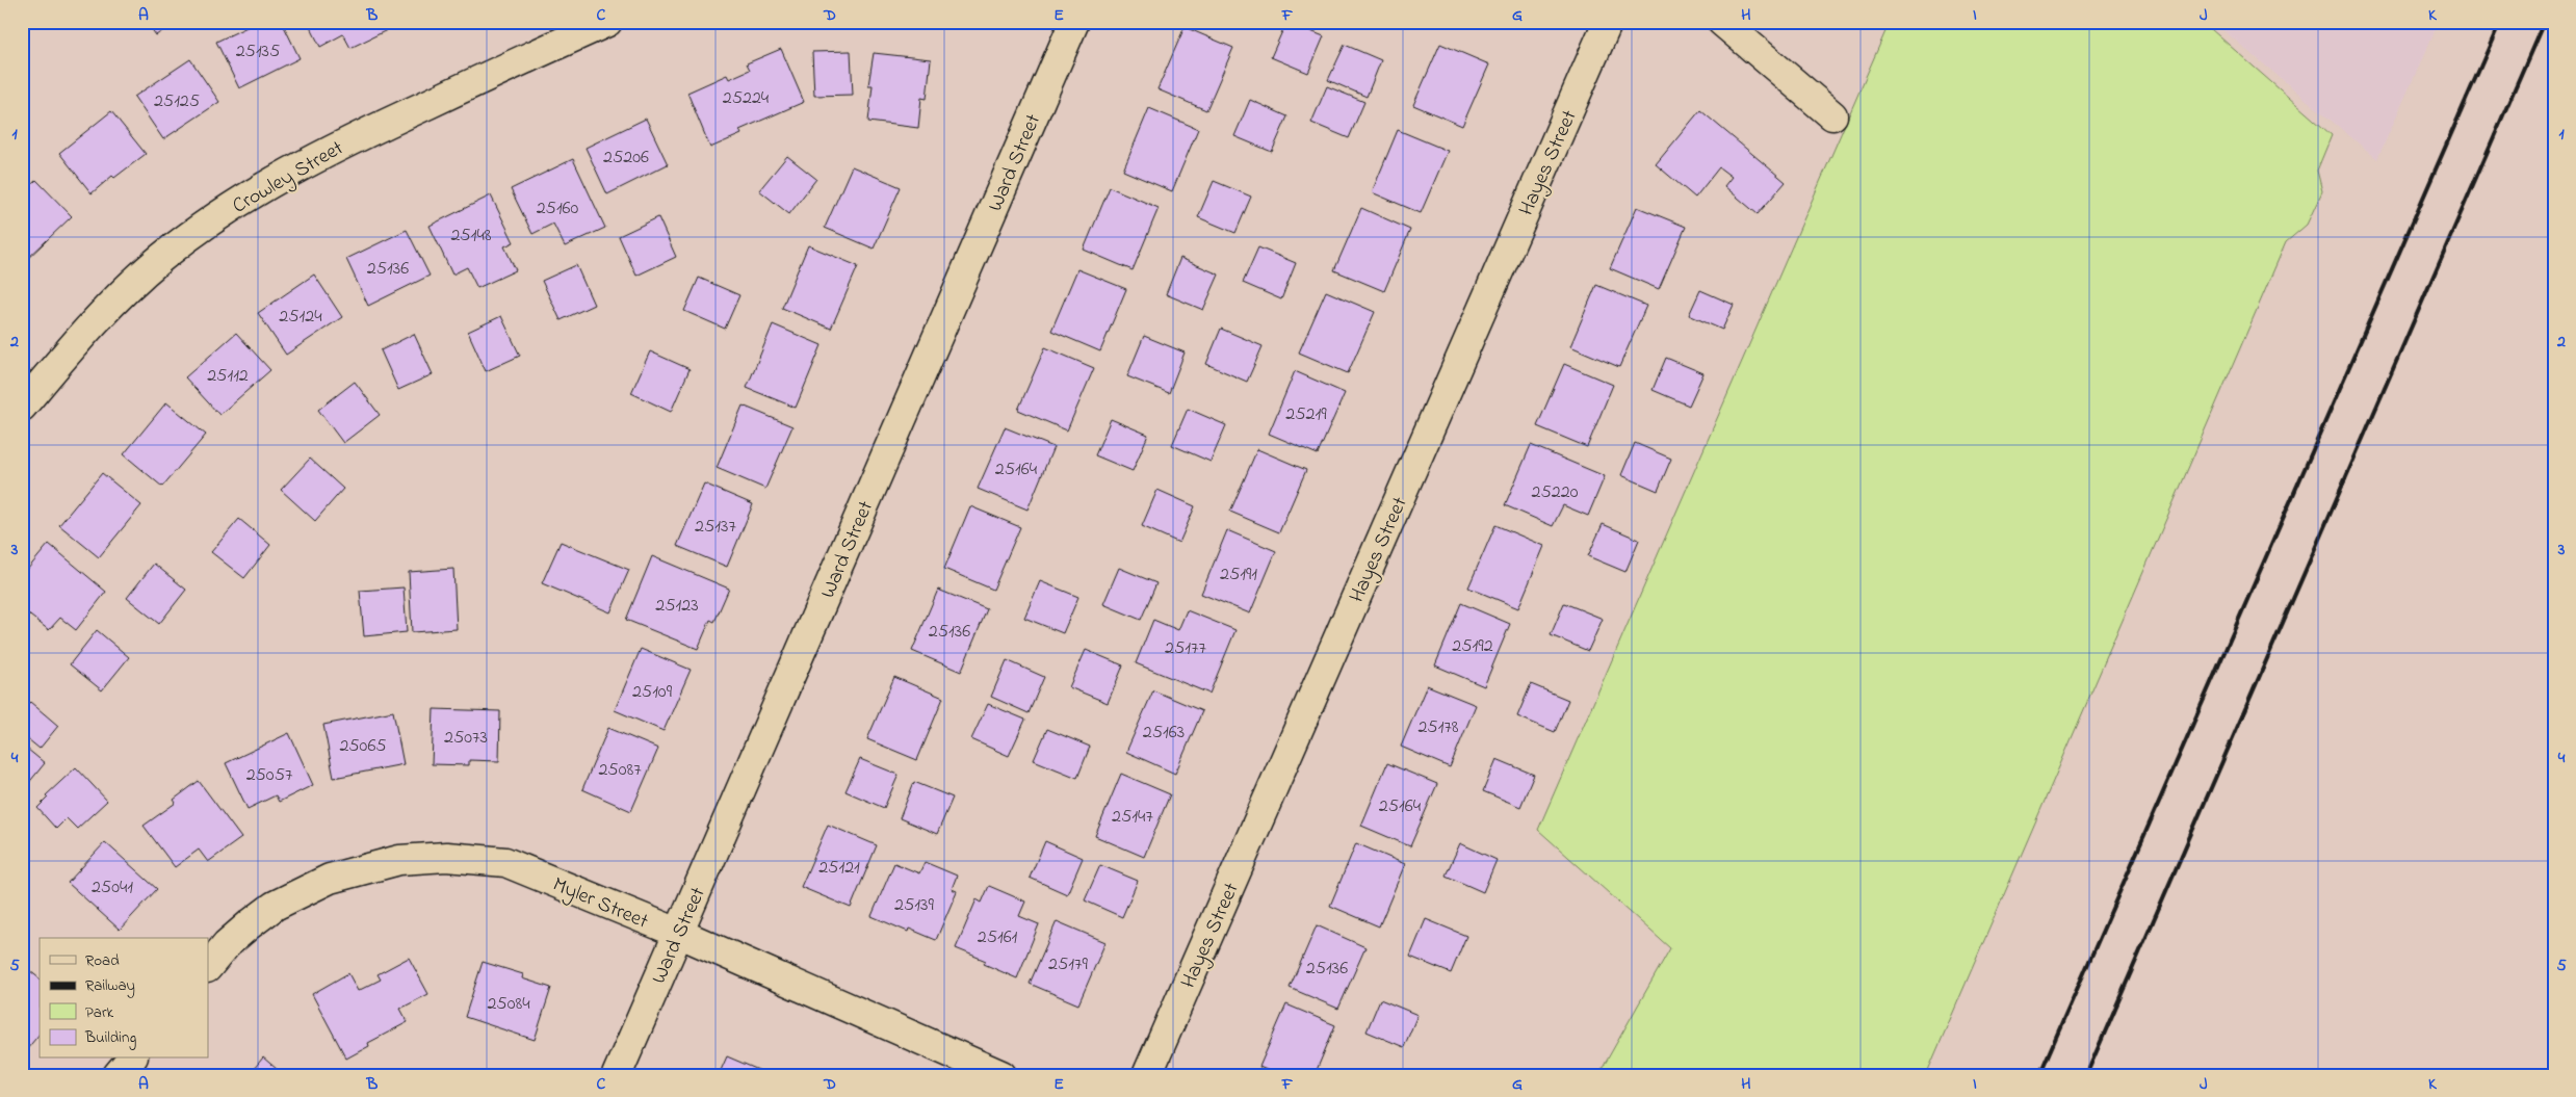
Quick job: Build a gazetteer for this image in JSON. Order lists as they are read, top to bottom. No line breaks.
{"streets":{"street":["Ward Street","Hayes Street","Crowley Street","Myler Street"]},"crossings":[["Ward Street","Myler Street"]],"house_numbers":["25135","25224","25125","25206","25160","25148","25136","25124","25112","25219","25164","25220","25137","25191","25123","25136","25192","25177","25109","25178","25163","25073","25065","25087","25057","25164","25147","25121","25041","25139","25161","25179","25136","25084"],"legend":["Road","Railway","Park","Building"],"grid":{"columns":["A","B","C","D","E","F","G","H","I","J","K"],"rows":["1","2","3","4","5"]}}
